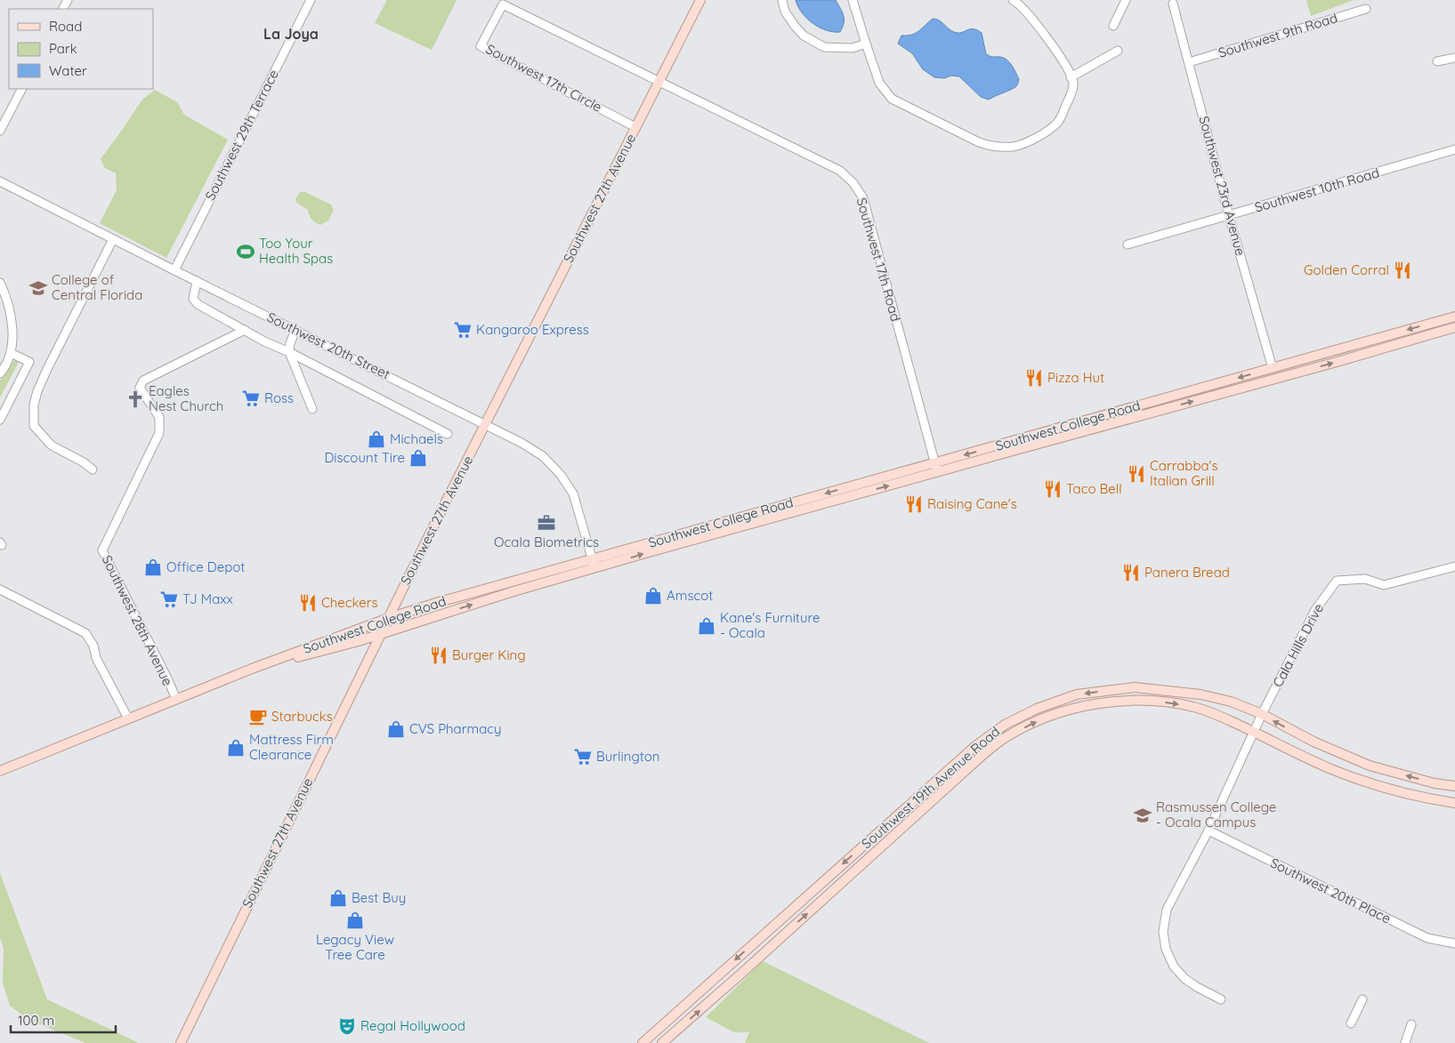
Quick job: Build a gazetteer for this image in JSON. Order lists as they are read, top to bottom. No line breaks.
{"streets":{"main road":["Southwest 27th Avenue","Southwest College Road","Southwest 19th Avenue Road"],"street":["Southwest 9th Road","Southwest 17th Circle","Southwest 29th Terrace","Southwest 23rd Avenue","Southwest 10th Road","Southwest 17th Road","Southwest 20th Street","Southwest 28th Avenue","Cala Hills Drive","Southwest 20th Place"]},"crossings":[["Southwest 9th Road","Southwest 23rd Avenue"],["Southwest 17th Circle","Southwest 27th Avenue"],["Southwest 17th Circle","Southwest 17th Road"],["Southwest 29th Terrace","Southwest 20th Street"],["Southwest 23rd Avenue","Southwest 10th Road"],["Southwest 23rd Avenue","Southwest College Road"],["Southwest 27th Avenue","Southwest 17th Road"],["Southwest 27th Avenue","Southwest 20th Street"],["Southwest 27th Avenue","Southwest College Road"],["Southwest 17th Road","Southwest College Road"],["Southwest 20th Street","Southwest College Road"],["Southwest College Road","Southwest 28th Avenue"],["Cala Hills Drive","Southwest 19th Avenue Road"]],"districts":["La Joya"],"places":{"sports":["Too Your Health Spas"],"restaurant":["Golden Corral","Pizza Hut","Carrabba's Italian Grill","Taco Bell","Raising Cane's","Panera Bread","Checkers","Burger King"],"school or university":["College of Central Florida","Rasmussen College - Ocala Campus"],"supermarket":["Kangaroo Express","Ross","TJ Maxx","Burlington"],"church":["Eagles Nest Church"],"shop":["Michaels","Discount Tire","Office Depot","Amscot","Kane's Furniture - Ocala","CVS Pharmacy","Mattress Firm Clearance","Best Buy","Legacy View Tree Care"],"office":["Ocala Biometrics"],"cafe":["Starbucks"],"theatre":["Regal Hollywood"]},"legend":["Road","Park","Water"],"scale_bar":"100 m"}
